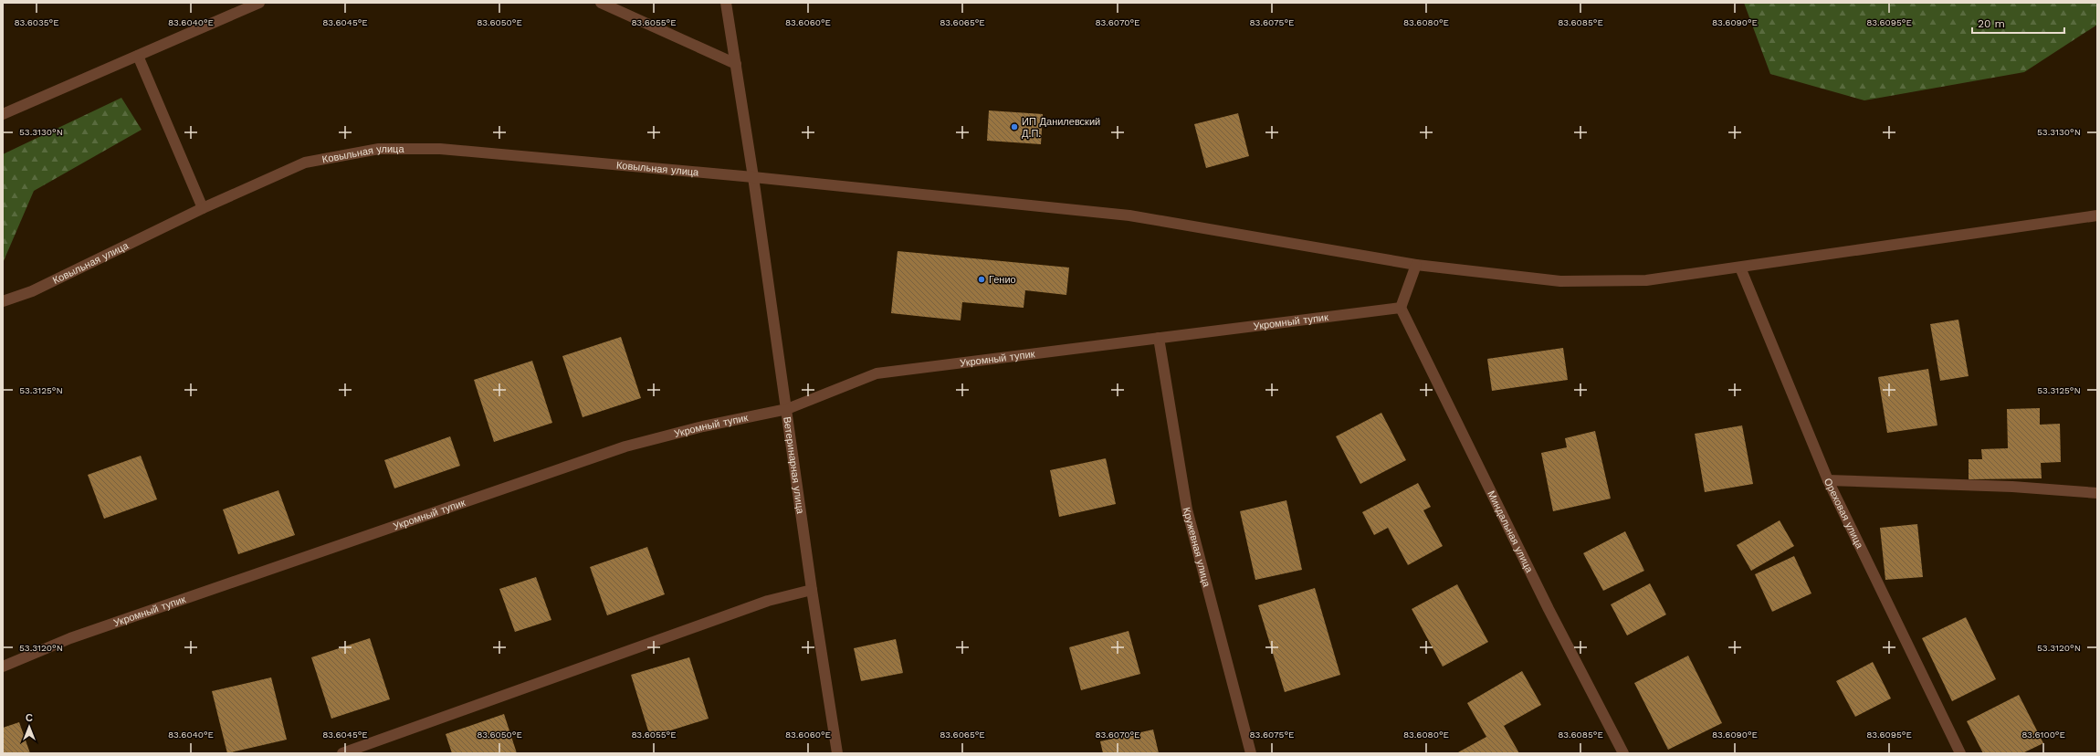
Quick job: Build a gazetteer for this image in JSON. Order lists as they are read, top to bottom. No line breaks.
{"streets":{"street":["Ковыльная улица","Укромный тупик","Ветеринарная улица","Ореховая улица","Миндальная улица","Кружевная улица"]},"crossings":[["Ковыльная улица","Ветеринарная улица"],["Ковыльная улица","Ореховая улица"],["Укромный тупик","Ветеринарная улица"],["Укромный тупик","Миндальная улица"],["Укромный тупик","Кружевная улица"]],"places":["ИП Данилевский Д.П.","Генио"],"scale_bar":"20 m","north":"top","coordinates":["83.6035°E","83.6040°E","83.6045°E","83.6050°E","83.6055°E","83.6060°E","83.6065°E","83.6070°E","83.6075°E","83.6080°E","83.6085°E","83.6090°E","83.6095°E","53.3130°N","53.3125°N","53.3120°N","83.6100°E"]}
